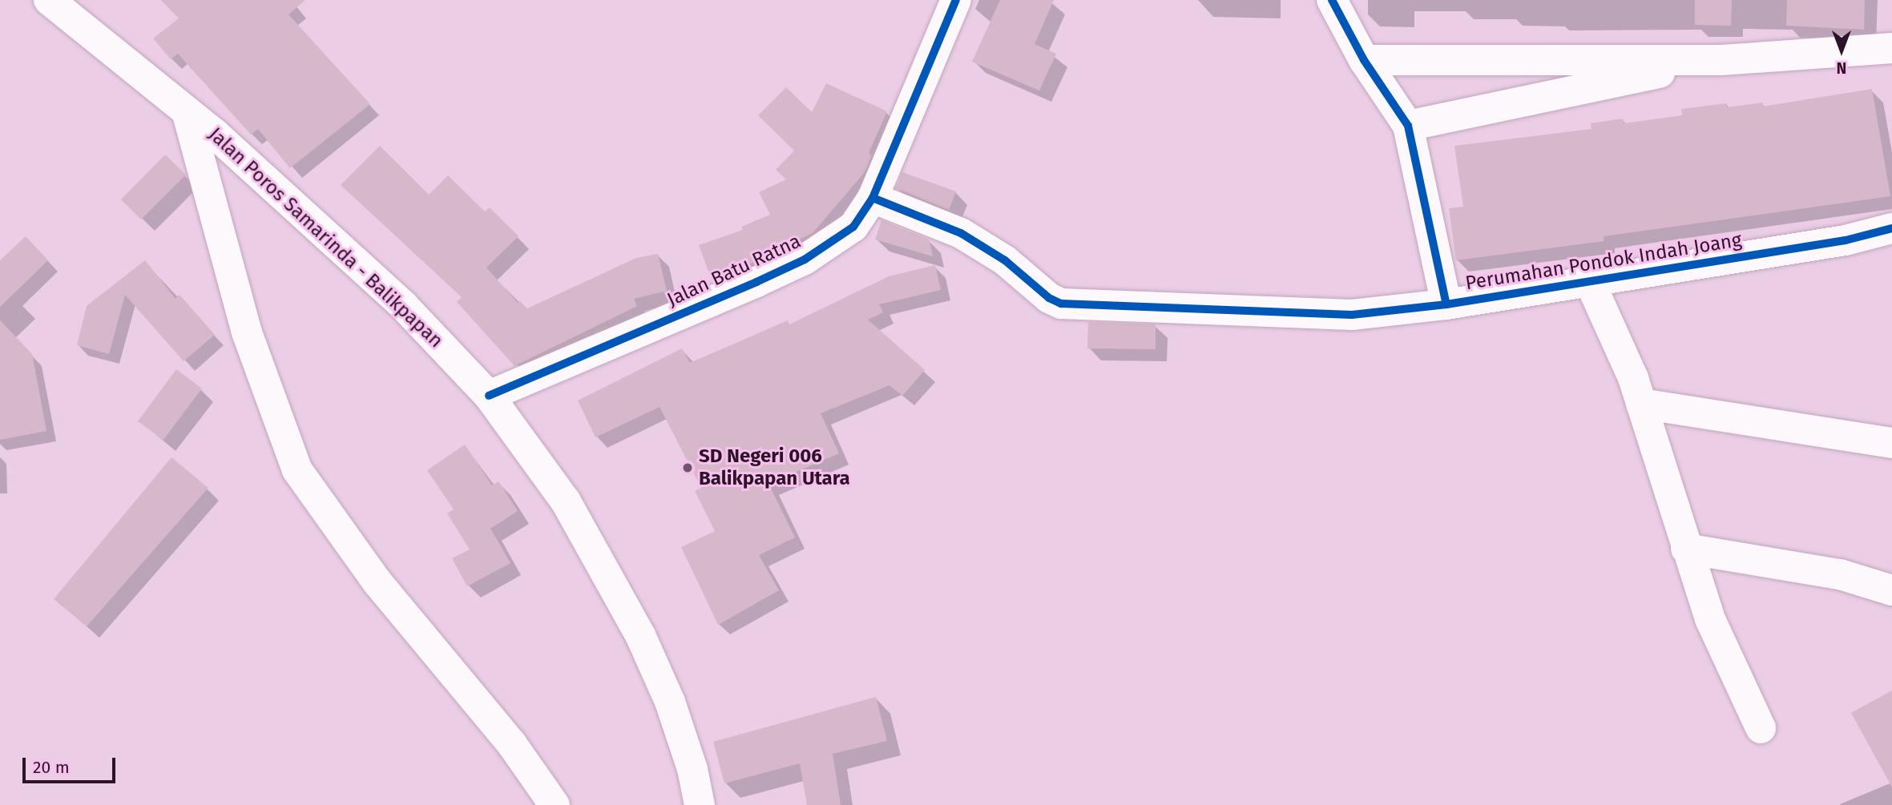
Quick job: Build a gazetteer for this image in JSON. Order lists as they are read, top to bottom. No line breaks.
{"streets":{"main road":["Jalan Poros Samarinda - Balikpapan","Perumahan Pondok Indah Joang","Jalan Batu Ratna"]},"crossings":[["Jalan Poros Samarinda - Balikpapan","Jalan Batu Ratna"]],"places":["SD Negeri 006 Balikpapan Utara"],"scale_bar":"20 m","north":"bottom"}
